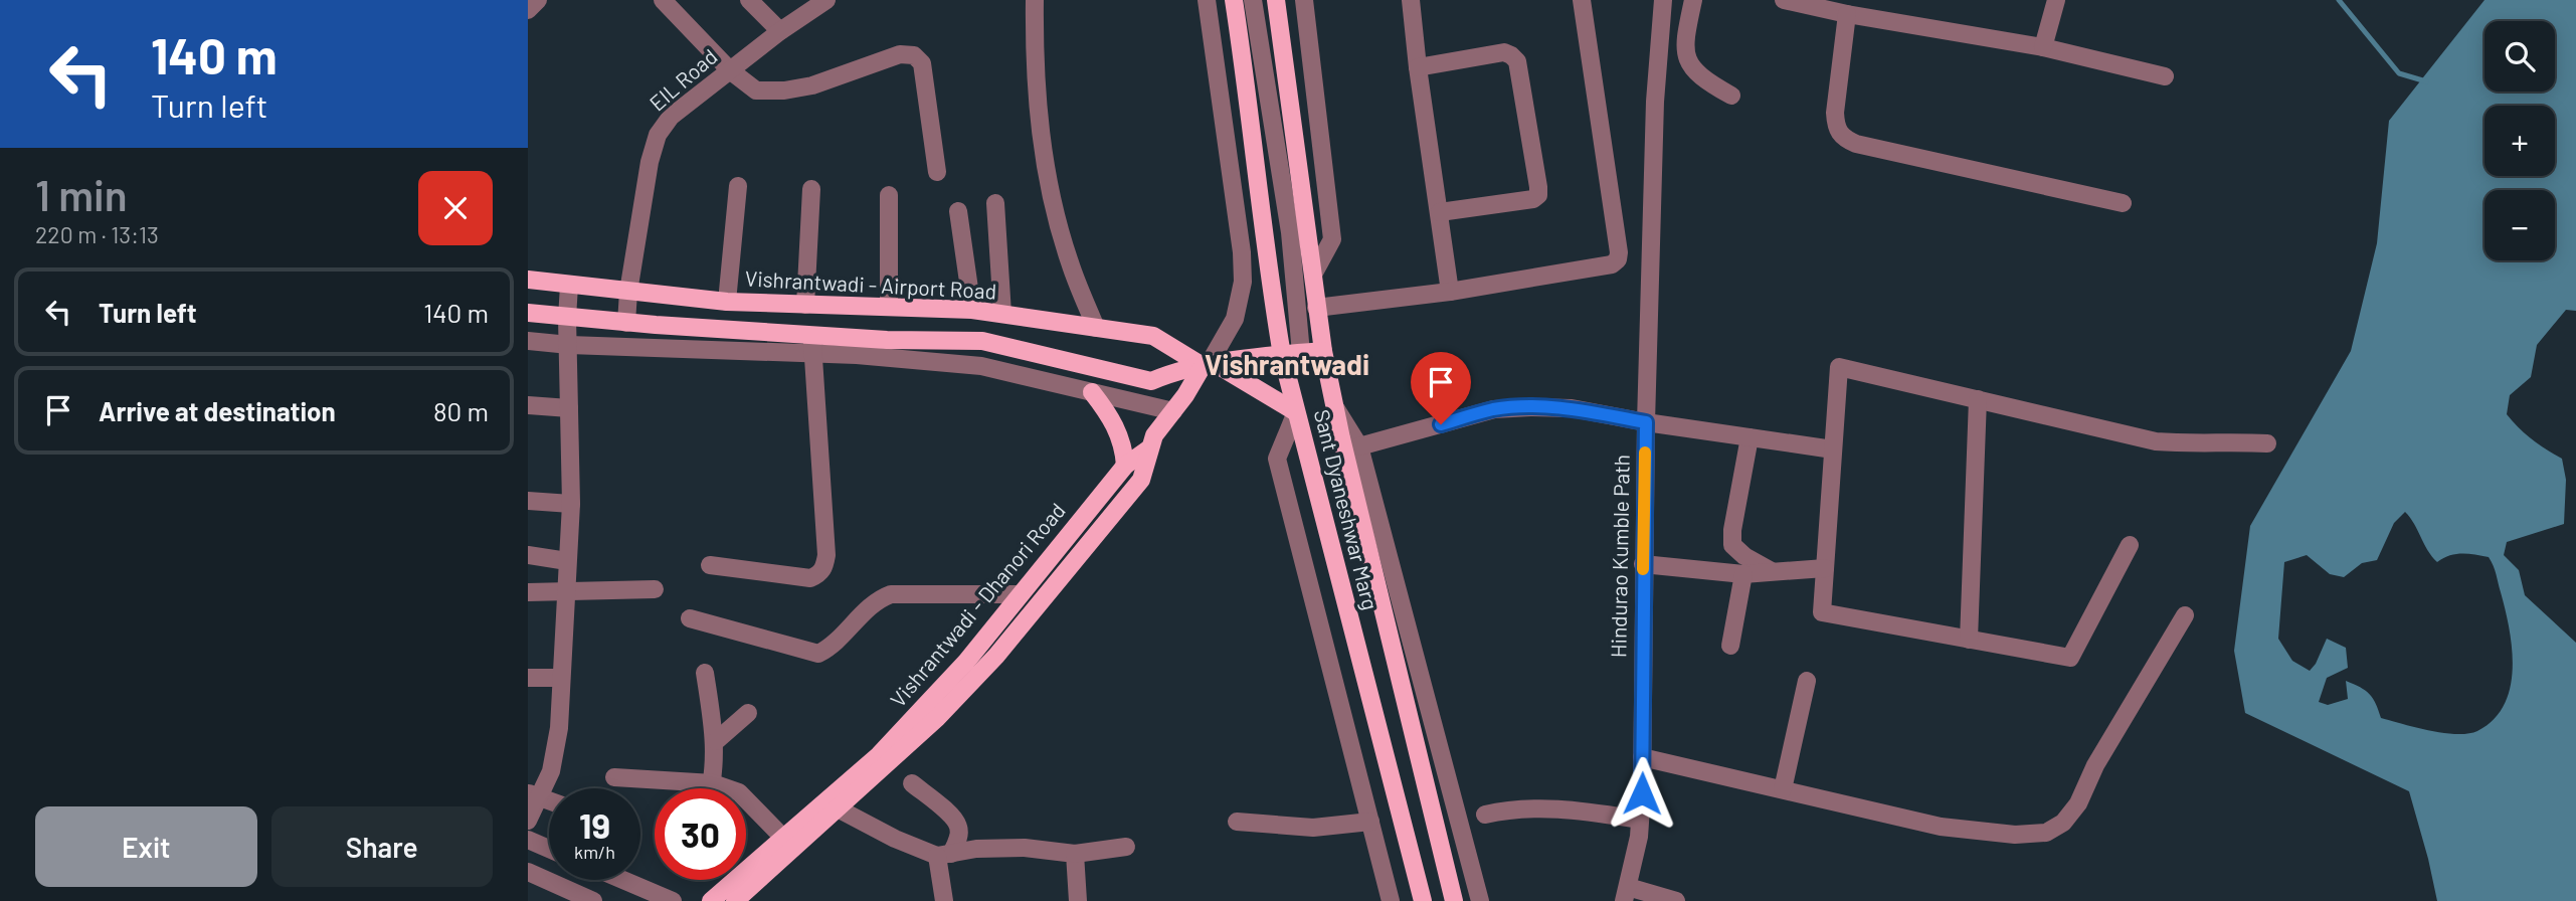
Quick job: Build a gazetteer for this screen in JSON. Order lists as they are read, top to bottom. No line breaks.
{"streets":{"main road":["Vishrantwadi - Airport Road","Sant Dyaneshwar Marg","Vishrantwadi - Dhanori Road"],"street":["EIL Road","Hindurao Kumble Path"]},"crossings":[["EIL Road","Vishrantwadi - Airport Road"],["Vishrantwadi - Airport Road","Sant Dyaneshwar Marg"],["Vishrantwadi - Airport Road","Vishrantwadi - Dhanori Road"]],"districts":["Vishrantwadi"],"page":{"turn":["140 m","Turn left"],"map_buttons":["+","−"],"heading":["1 min","220 m · 13:13"],"list":[{"name":"Turn left","value":"140 m"},{"name":"Arrive at destination","value":"80 m"}],"speed":"19 km/h","limit":"30","buttons":["Exit","Share"]}}
